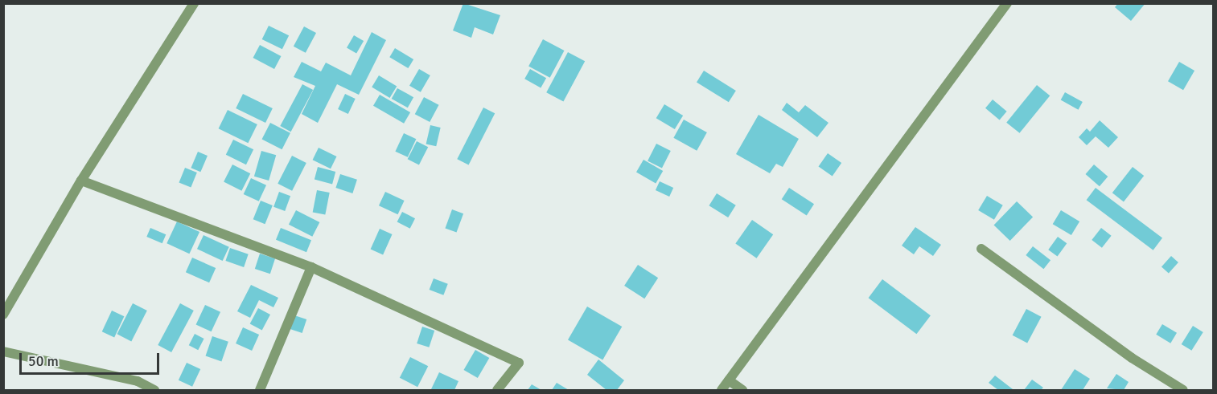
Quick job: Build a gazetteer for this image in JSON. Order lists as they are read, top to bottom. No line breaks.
{"scale_bar":"50 m"}
